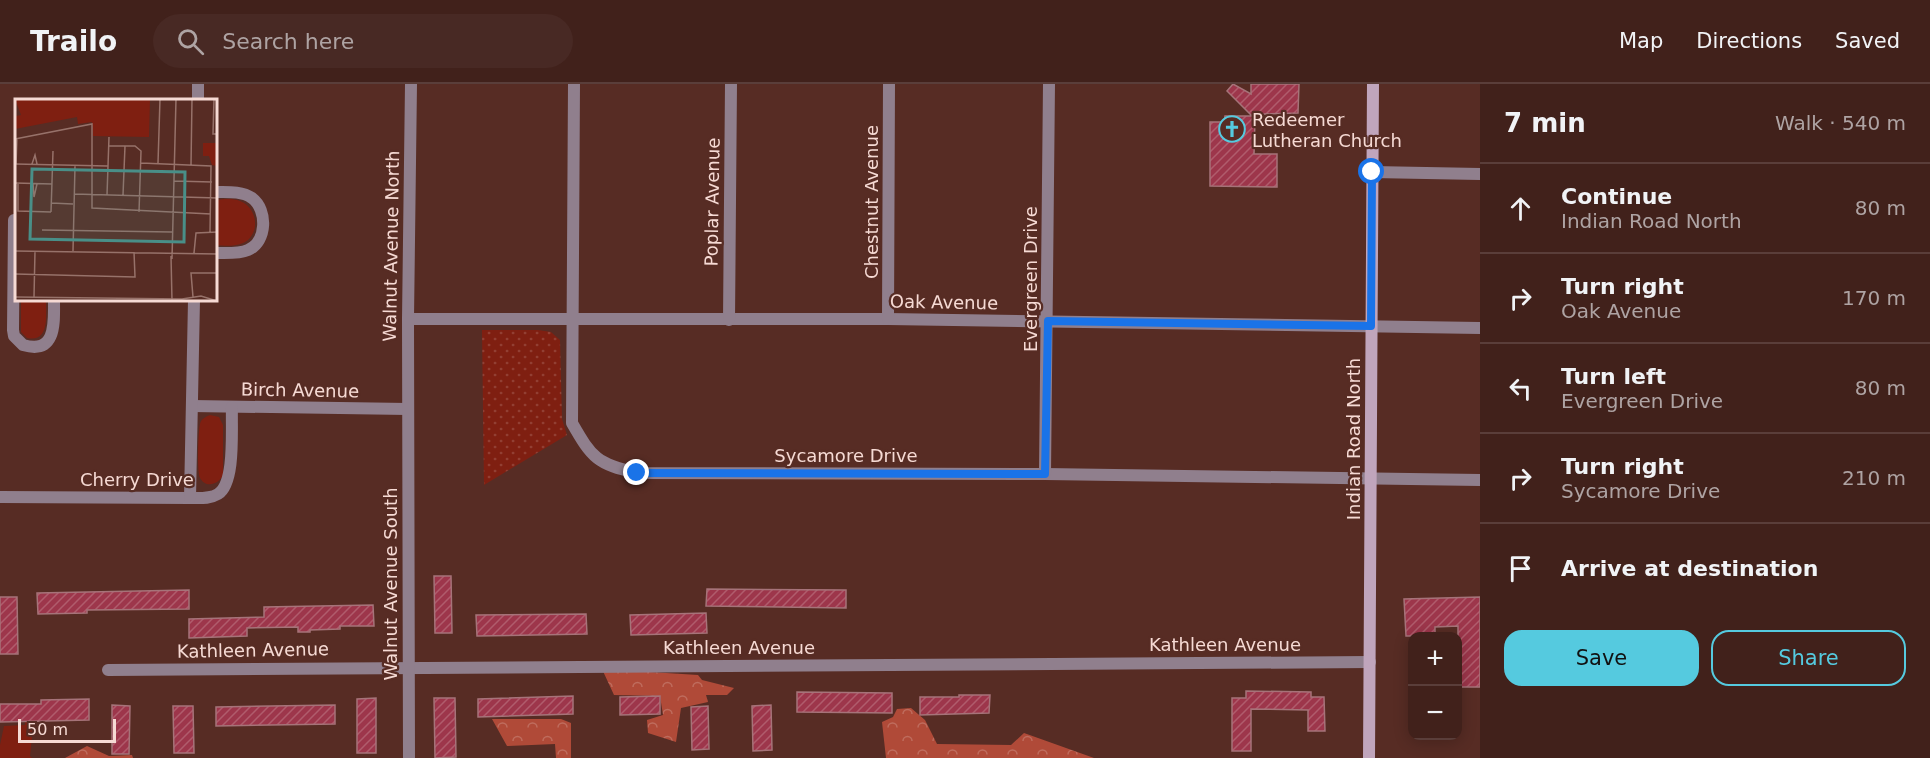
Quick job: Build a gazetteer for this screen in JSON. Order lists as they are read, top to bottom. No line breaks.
{"streets":{"main road":["Indian Road North"],"street":["Poplar Avenue","Chestnut Avenue","Walnut Avenue North","Evergreen Drive","Oak Avenue","Birch Avenue","Sycamore Drive","Cherry Drive","Walnut Avenue South","Kathleen Avenue"]},"crossings":[["Poplar Avenue","Oak Avenue"],["Chestnut Avenue","Oak Avenue"],["Walnut Avenue North","Oak Avenue"],["Walnut Avenue North","Birch Avenue"],["Walnut Avenue North","Walnut Avenue South"],["Evergreen Drive","Oak Avenue"],["Evergreen Drive","Sycamore Drive"],["Oak Avenue","Indian Road North"],["Oak Avenue","Sycamore Drive"],["Birch Avenue","Cherry Drive"],["Birch Avenue","Walnut Avenue South"],["Indian Road North","Sycamore Drive"],["Indian Road North","Kathleen Avenue"],["Walnut Avenue South","Kathleen Avenue"]],"places":{"church":["Redeemer Lutheran Church"]},"scale_bar":"50 m","page":{"header":"Trailo","search":"Search here","nav":["Map","Directions","Saved"],"heading":["7 min","Walk · 540 m"],"list":[["Continue","Indian Road North","80 m"],["Turn right","Oak Avenue","170 m"],["Turn left","Evergreen Drive","80 m"],["Turn right","Sycamore Drive","210 m"],"Arrive at destination"],"buttons":["Save","Share"],"map_buttons":["+","−"],"scale":"50 m"}}
